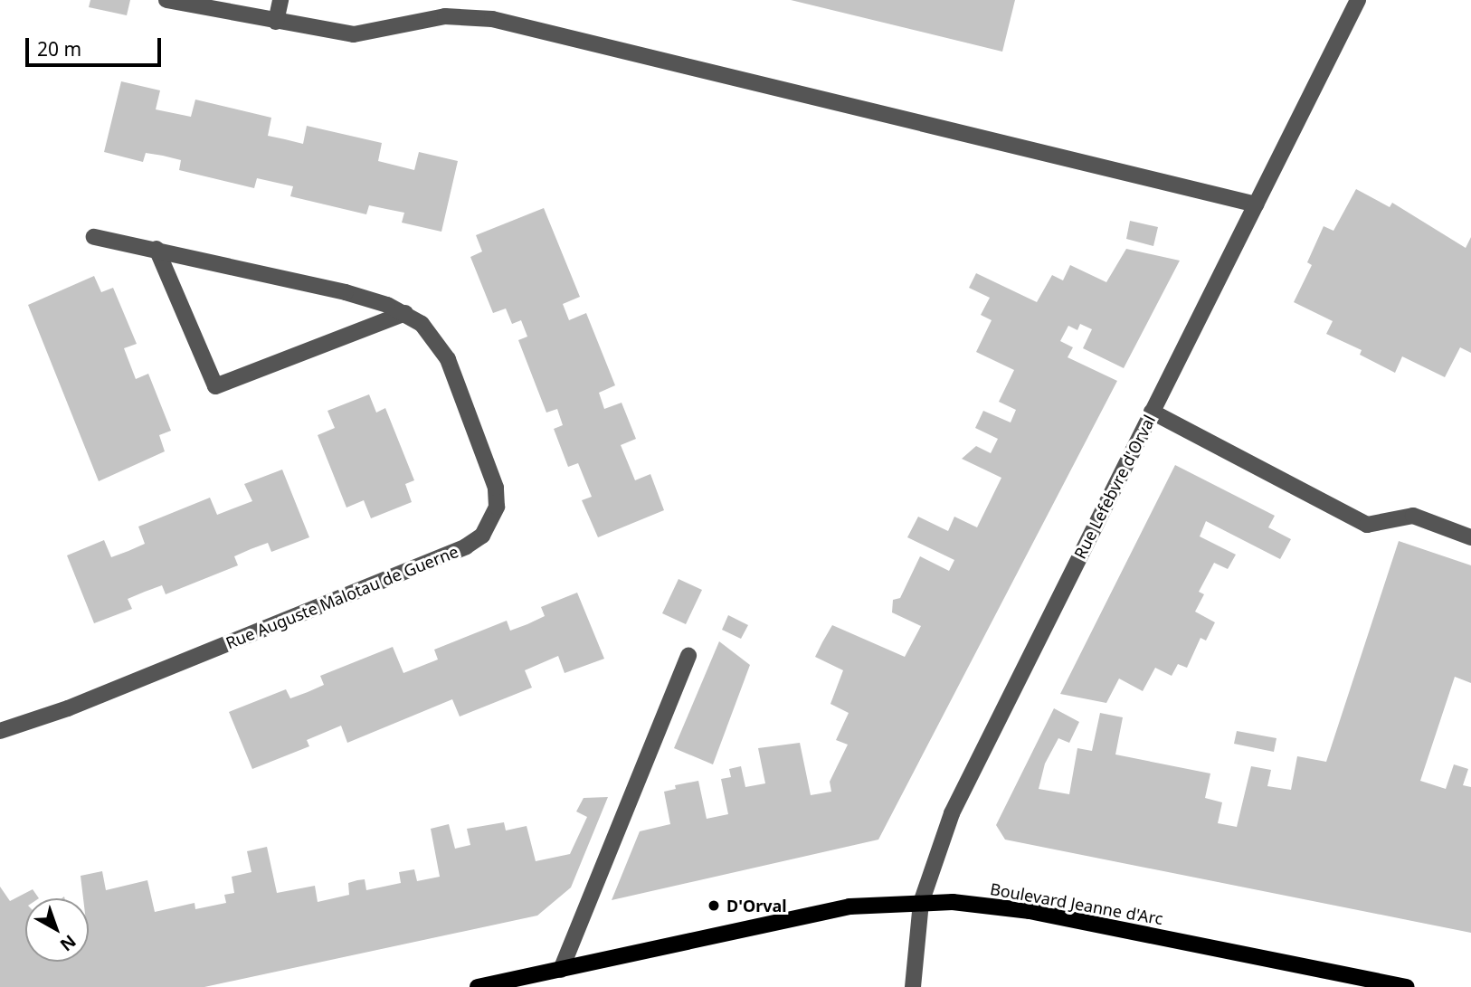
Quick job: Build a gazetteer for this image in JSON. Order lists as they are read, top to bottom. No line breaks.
{"streets":{"main road":["Boulevard Jeanne d'Arc"],"street":["Rue Lefebvre d'Orval","Rue Auguste Malotau de Guerne"]},"crossings":[["Rue Lefebvre d'Orval","Boulevard Jeanne d'Arc"]],"places":["D'Orval"],"scale_bar":"20 m","north":"bottom right"}
